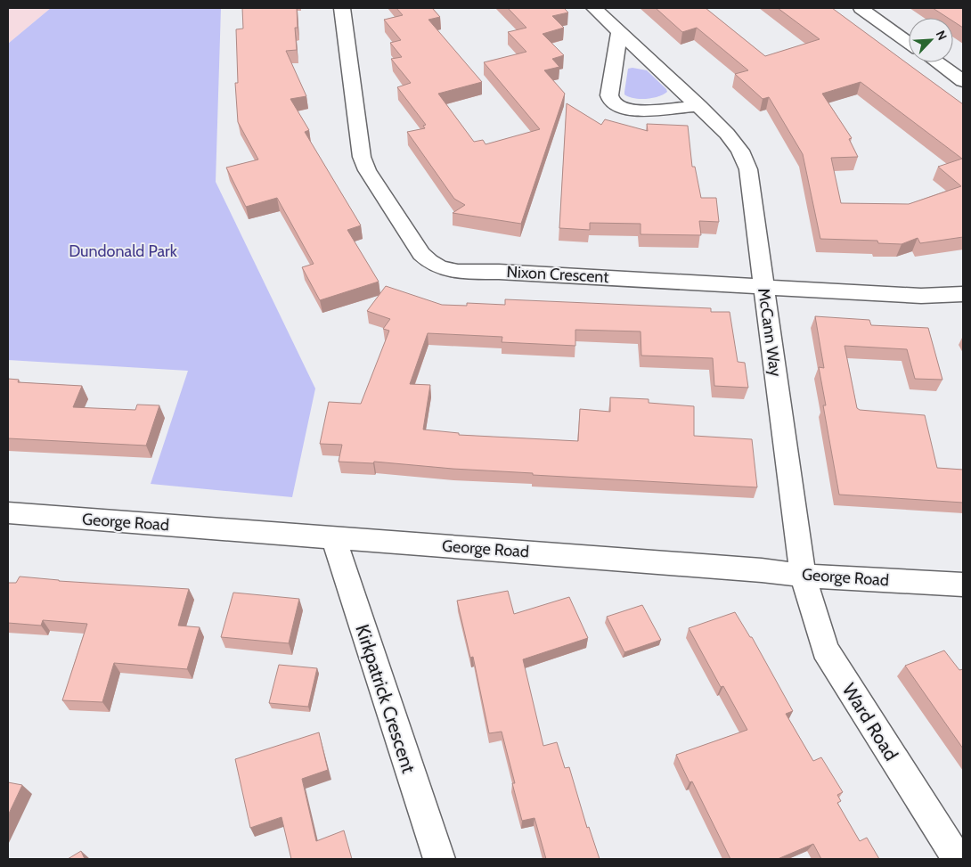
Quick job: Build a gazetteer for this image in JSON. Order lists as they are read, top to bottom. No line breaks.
{"streets":{"street":["Nixon Crescent","McCann Way","George Road","Kirkpatrick Crescent","Ward Road"]},"crossings":[["Nixon Crescent","McCann Way"],["McCann Way","George Road"],["McCann Way","Ward Road"],["George Road","Kirkpatrick Crescent"],["George Road","Ward Road"]],"parks":["Dundonald Park"],"north":"top right"}
